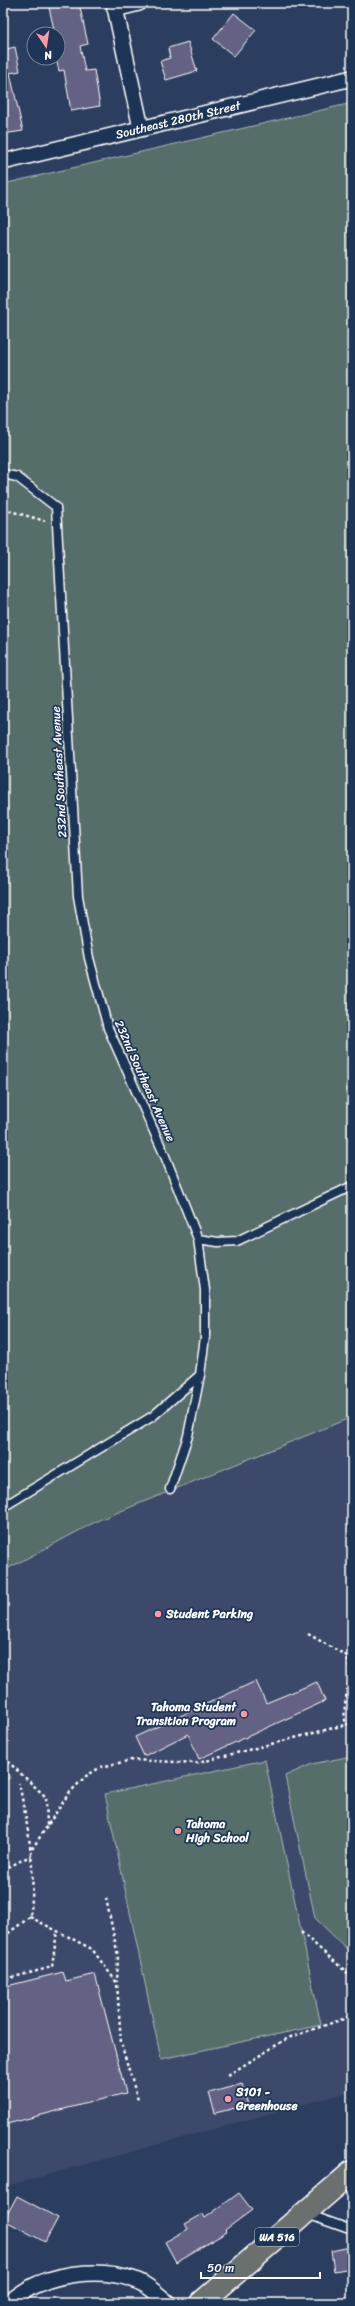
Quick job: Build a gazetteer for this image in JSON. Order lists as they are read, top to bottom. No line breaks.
{"streets":{"main road":["WA 516"],"street":["Southeast 280th Street"],"lane":["232nd Southeast Avenue"]},"places":["Student Parking","Tahoma Student Transition Program","Tahoma High School","S101 - Greenhouse"],"scale_bar":"50 m","north":"bottom"}
